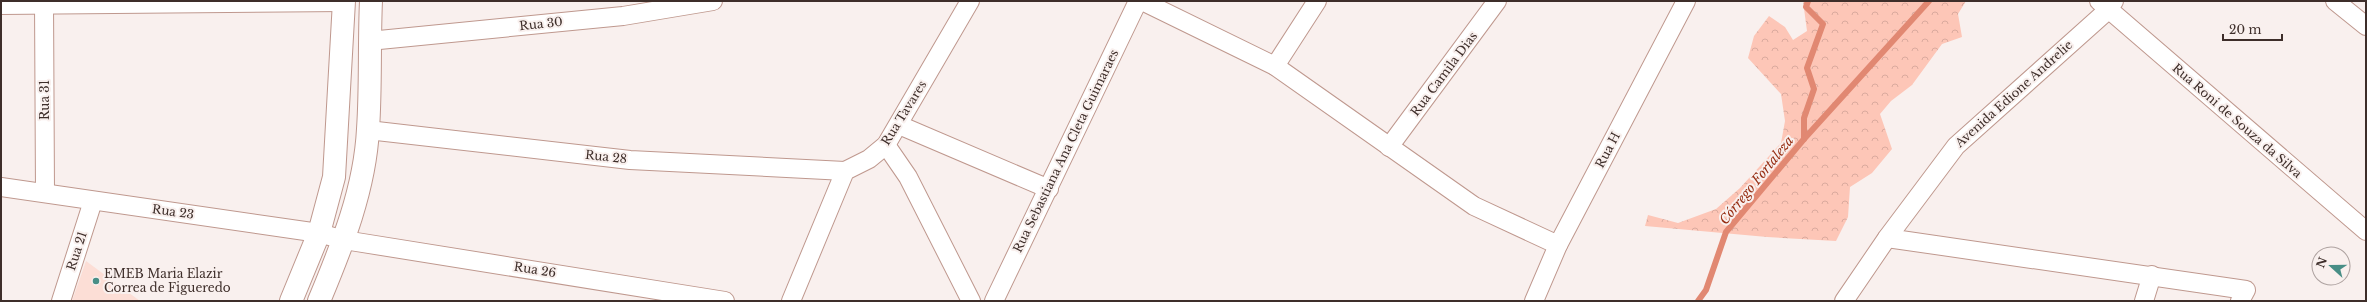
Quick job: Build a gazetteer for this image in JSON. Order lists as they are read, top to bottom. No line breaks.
{"streets":{"street":["Rua 30","Rua Camila Dias","Avenida Edione Andrelie","Rua 31","Rua Tavares","Rua Roni de Souza da Silva","Rua H","Rua Sebastiana Ana Cleta Guimaraes","Rua 28","Rua 23","Rua 21","Rua 26"]},"crossings":[["Avenida Edione Andrelie","Rua Roni de Souza da Silva"],["Rua 31","Rua 23"],["Rua Tavares","Rua 28"],["Rua 23","Rua 21"],["Rua 23","Rua 26"]],"water":["Córrego Fortaleza"],"places":["EMEB Maria Elazir Correa de Figueredo"],"scale_bar":"20 m","north":"left"}
